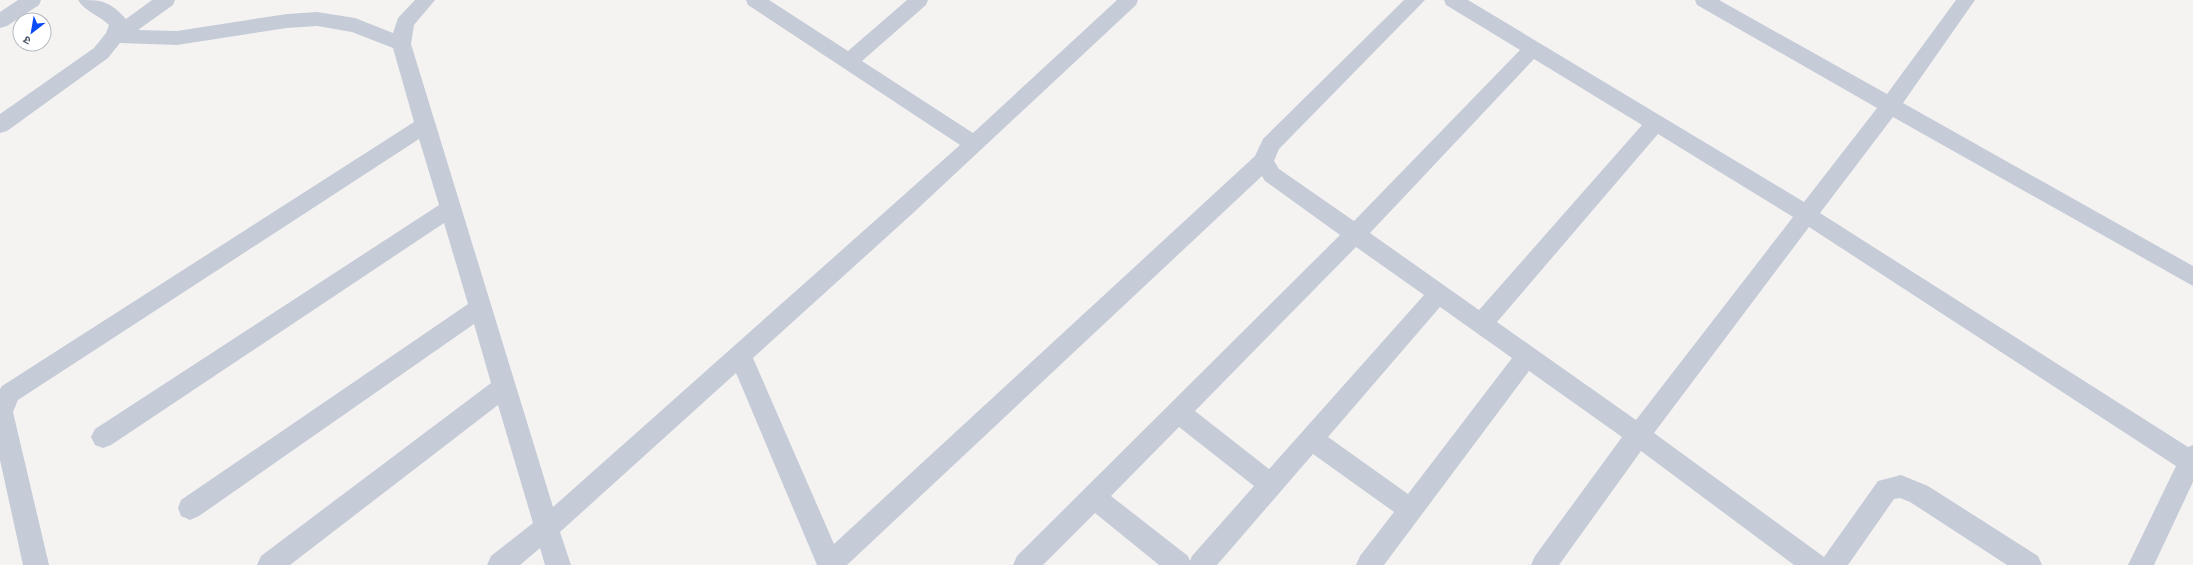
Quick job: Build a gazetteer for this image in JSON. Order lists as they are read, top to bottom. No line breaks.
{"north":"bottom left"}
